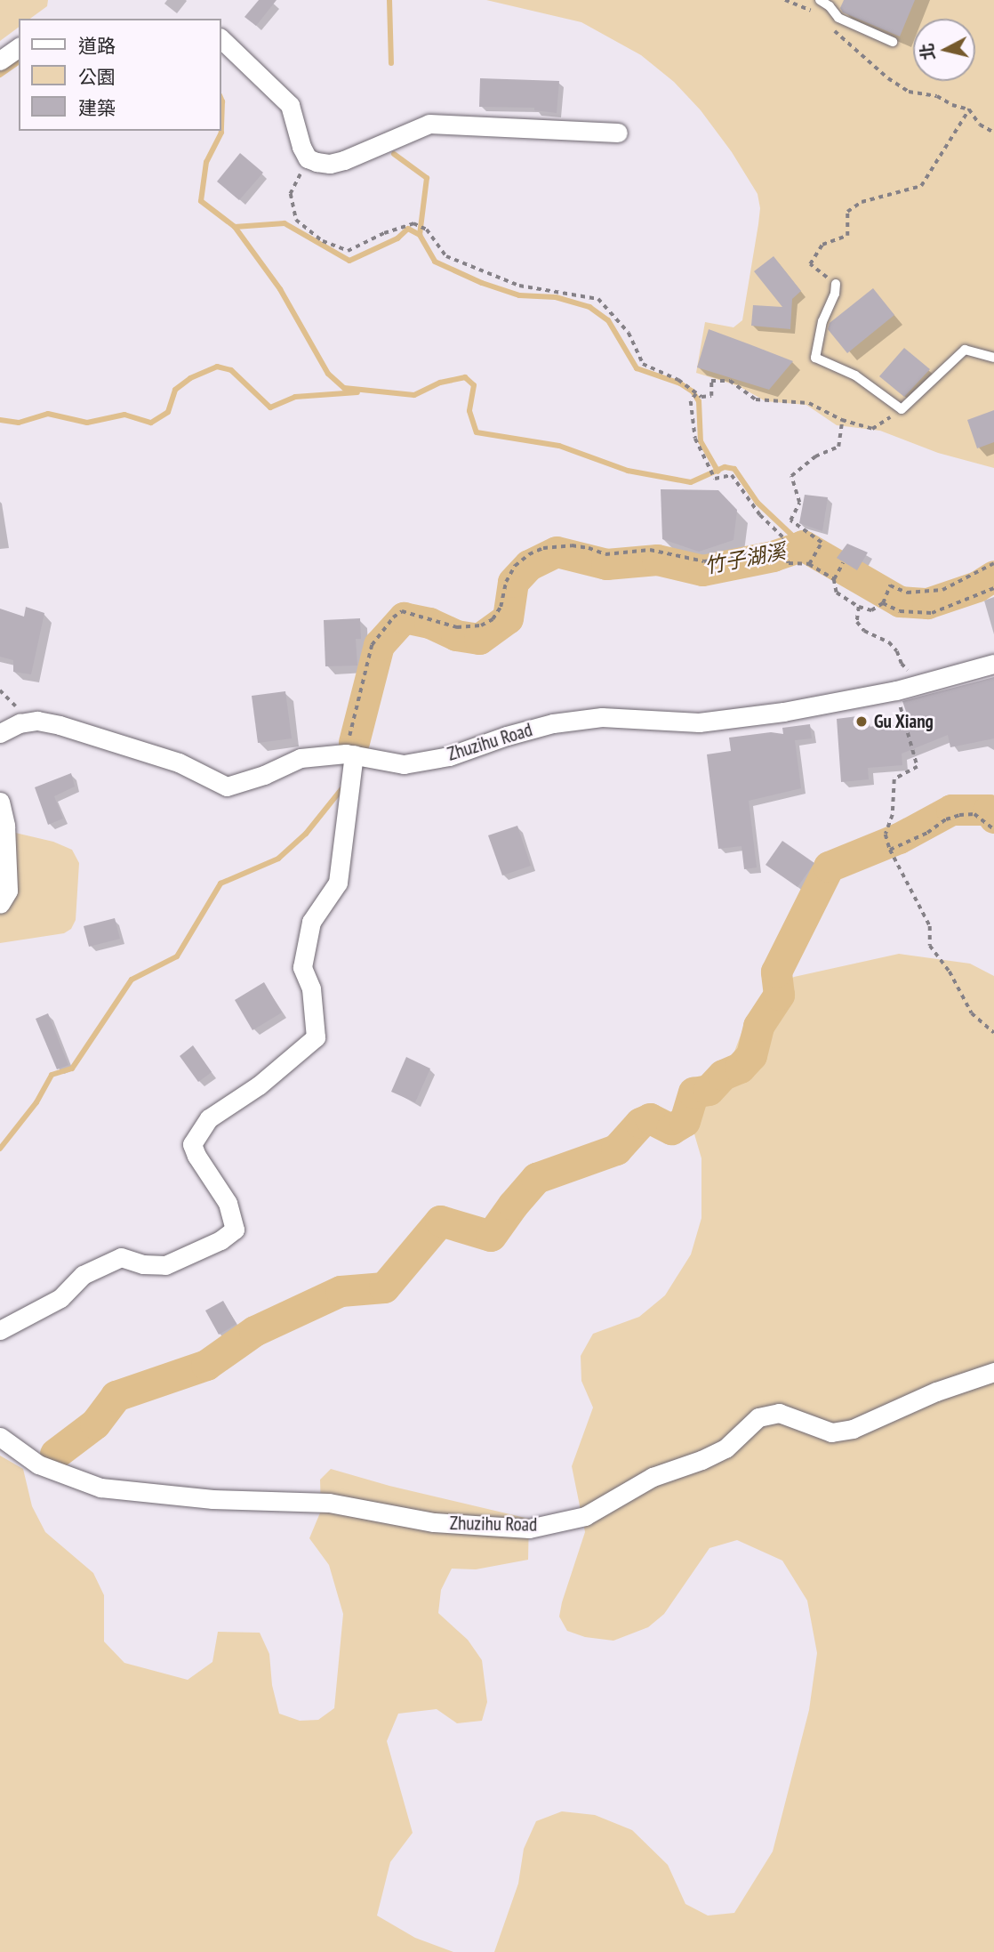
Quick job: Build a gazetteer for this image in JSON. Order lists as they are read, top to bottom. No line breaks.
{"streets":{"street":["Zhuzihu Road"]},"water":["竹子湖溪"],"places":["Gu Xiang"],"legend":["道路","公園","建築"],"north":"left"}
